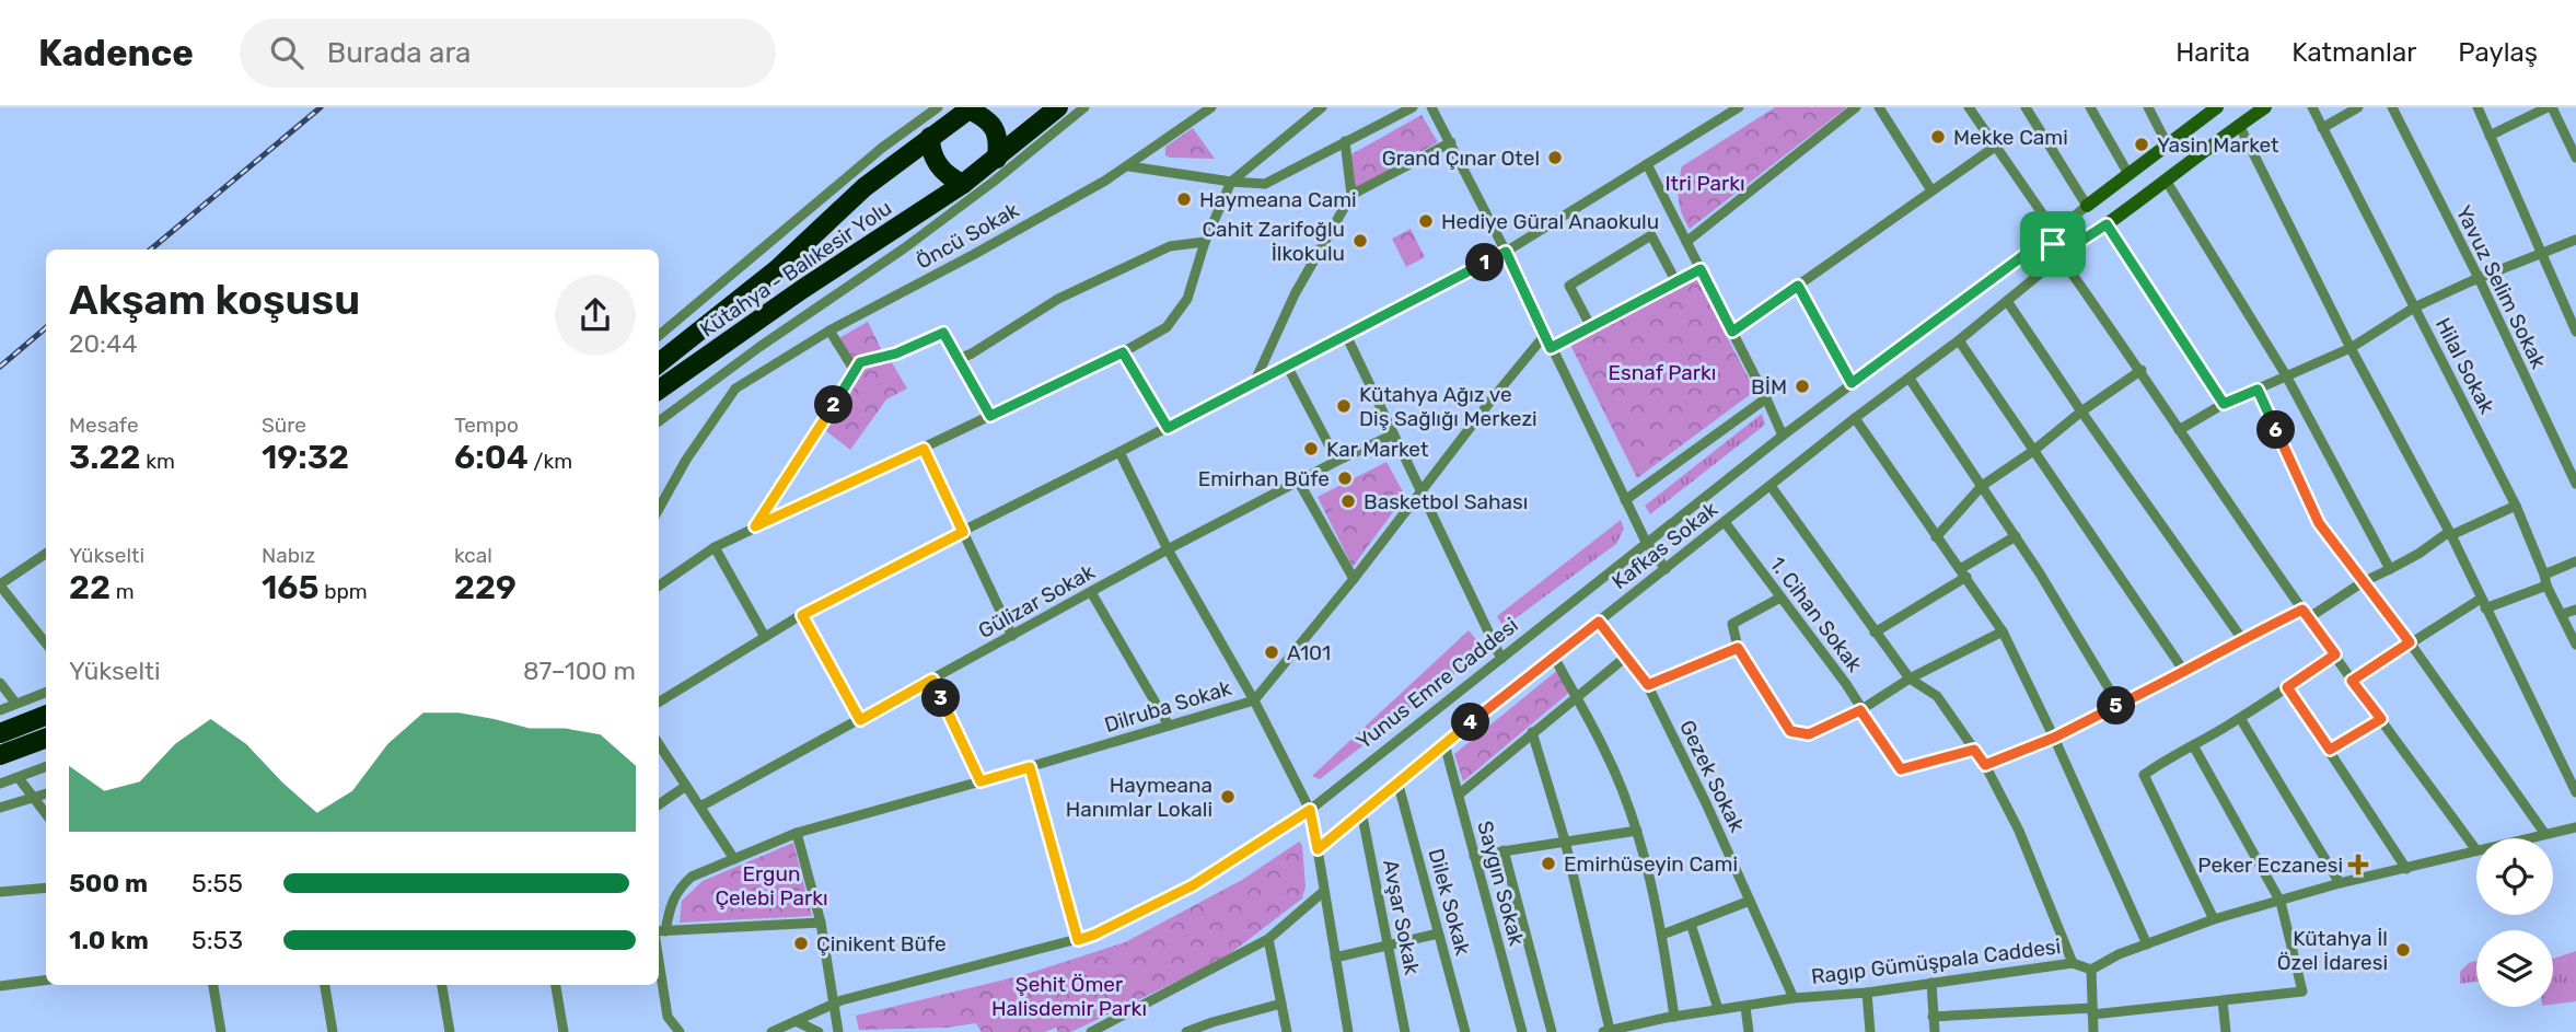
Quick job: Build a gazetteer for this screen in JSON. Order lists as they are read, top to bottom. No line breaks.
{"streets":{"highway":["Kütahya - Balıkesir Yolu"],"street":["Öncü Sokak","Yavuz Selim Sokak","Hilal Sokak","Kafkas Sokak","Gülizar Sokak","1. Cihan Sokak","Yunus Emre Caddesi","Dilruba Sokak","Gezek Sokak","Saygın Sokak","Dilek Sokak","Avşar Sokak","Ragıp Gümüşpala Caddesi"]},"crossings":[["Kafkas Sokak","1. Cihan Sokak"],["Kafkas Sokak","Gezek Sokak"],["Kafkas Sokak","Saygın Sokak"],["Kafkas Sokak","Dilek Sokak"],["Kafkas Sokak","Avşar Sokak"],["Gezek Sokak","Ragıp Gümüşpala Caddesi"]],"parks":["Itri Parkı","Esnaf Parkı","Ergun Çelebi Parkı","Şehit Ömer Halisdemir Parkı"],"places":{"other":["Mekke Cami","Yasin Market","Grand Çınar Otel","Haymeana Cami","Hediye Güral Anaokulu","Cahit Zarifoğlu İlkokulu","BİM","Kütahya Ağız ve Diş Sağlığı Merkezi","Kar Market","Emirhan Büfe","Basketbol Sahası","A101","Haymeana Hanımlar Lokali","Emirhüseyin Cami","Çinikent Büfe","Kütahya İl Özel İdaresi"],"health":["Peker Eczanesi"]},"page":{"header":"Kadence","search":"Burada ara","nav":["Harita","Katmanlar","Paylaş"],"pins":["1","2","6","3","5","4"],"heading":["Akşam koşusu","20:44"],"stats":[["Mesafe","3.22 km"],["Süre","19:32"],["Tempo","6:04 /km"],["Yükselti","22 m"],["Nabız","165 bpm"],["kcal","229"]],"chart":["Yükselti","87–100 m"],"list":[{"name":"500 m","note":"5:55"},{"name":"1.0 km","note":"5:53"}]}}
